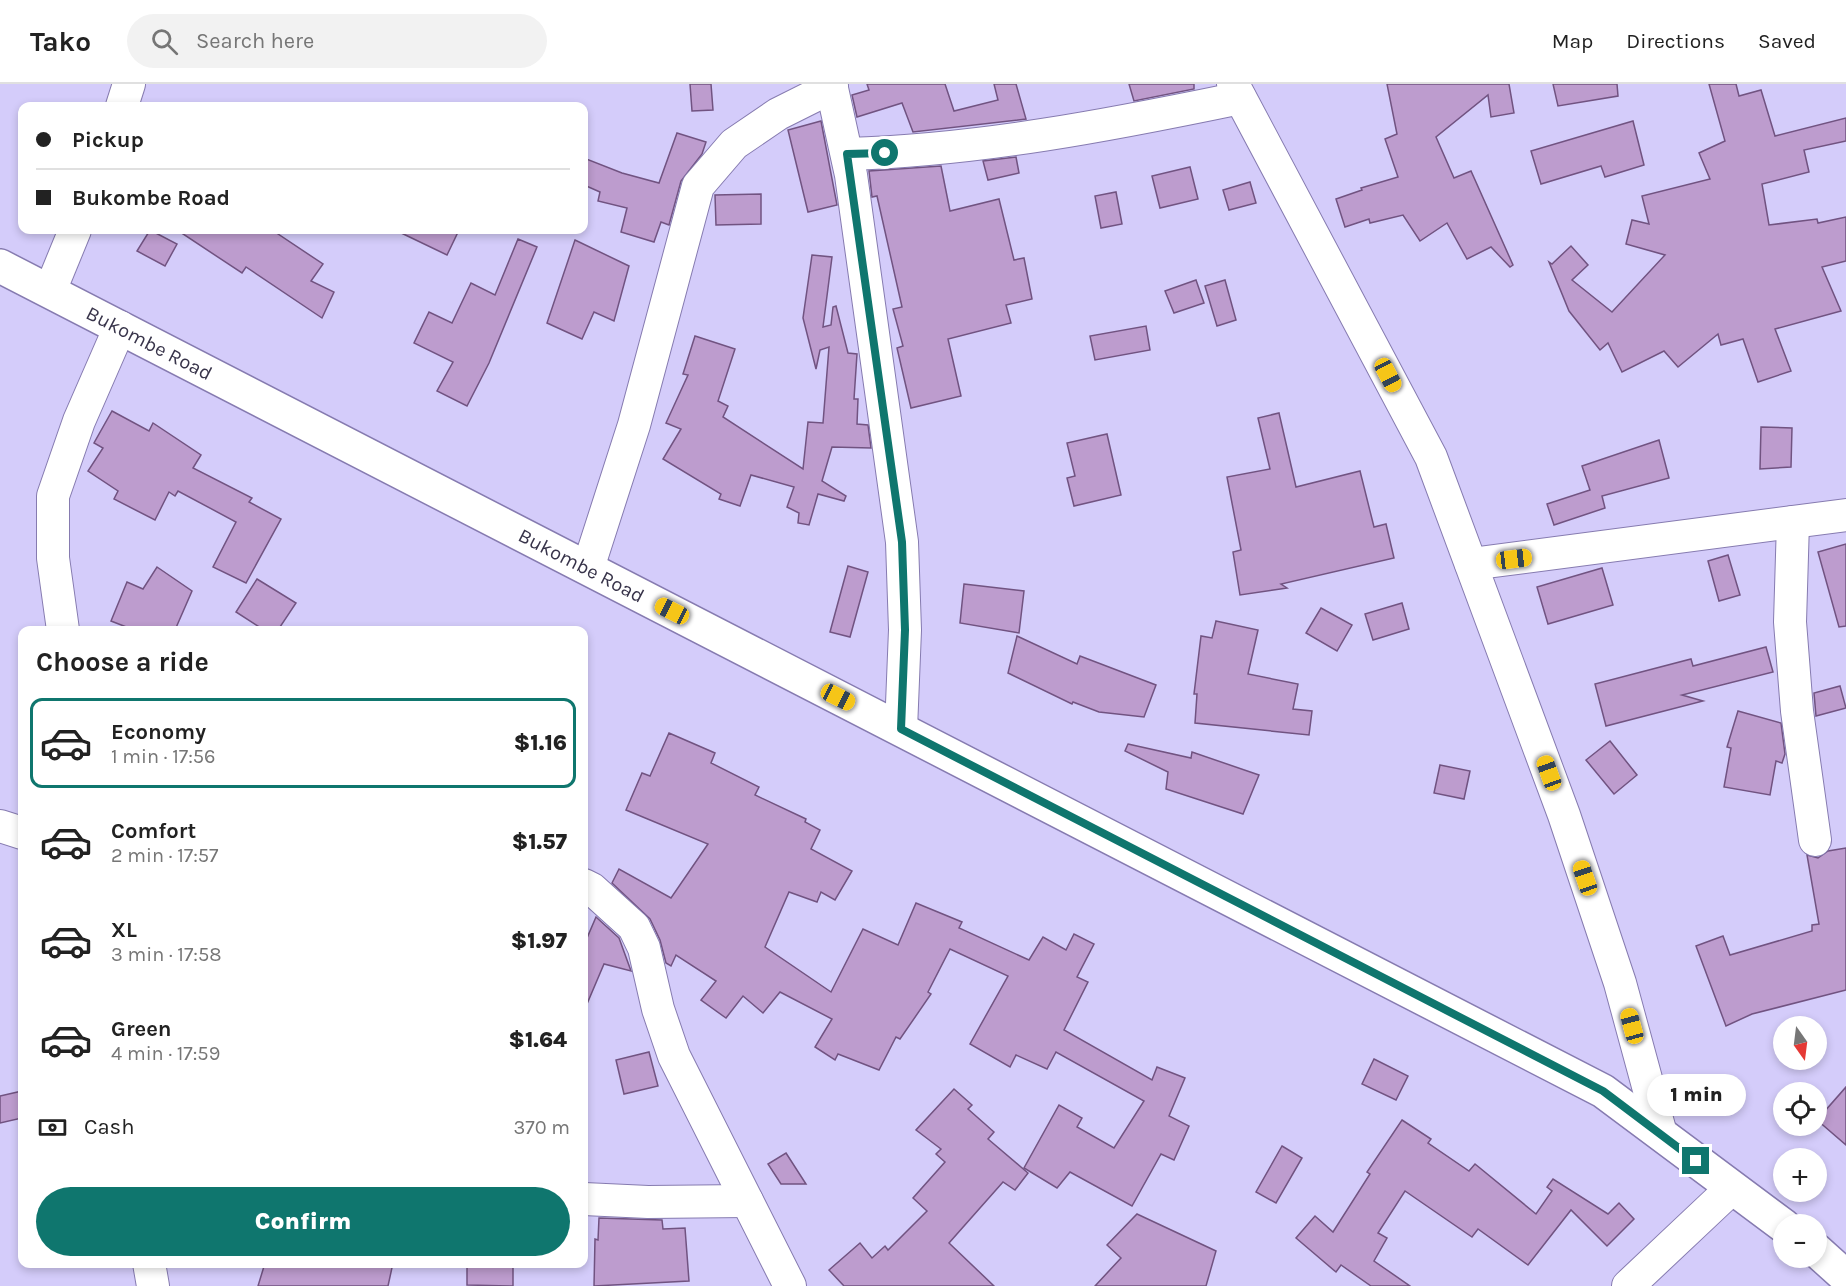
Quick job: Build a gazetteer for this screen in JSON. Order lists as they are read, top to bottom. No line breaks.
{"streets":{"main road":["Bukombe Road"]},"north":"bottom","page":{"header":"Tako","search":"Search here","nav":["Map","Directions","Saved"],"banner":["Pickup","Bukombe Road"],"heading":"Choose a ride","list":[{"name":"Economy","note":"1 min · 17:56","value":"$1.16"},{"name":"Comfort","note":"2 min · 17:57","value":"$1.57"},{"name":"XL","note":"3 min · 17:58","value":"$1.97"},{"name":"Green","note":"4 min · 17:59","value":"$1.64"}],"map_buttons":["+","−"],"bubble":"1 min","pay":["Cash","370 m"],"buttons":"Confirm"}}
